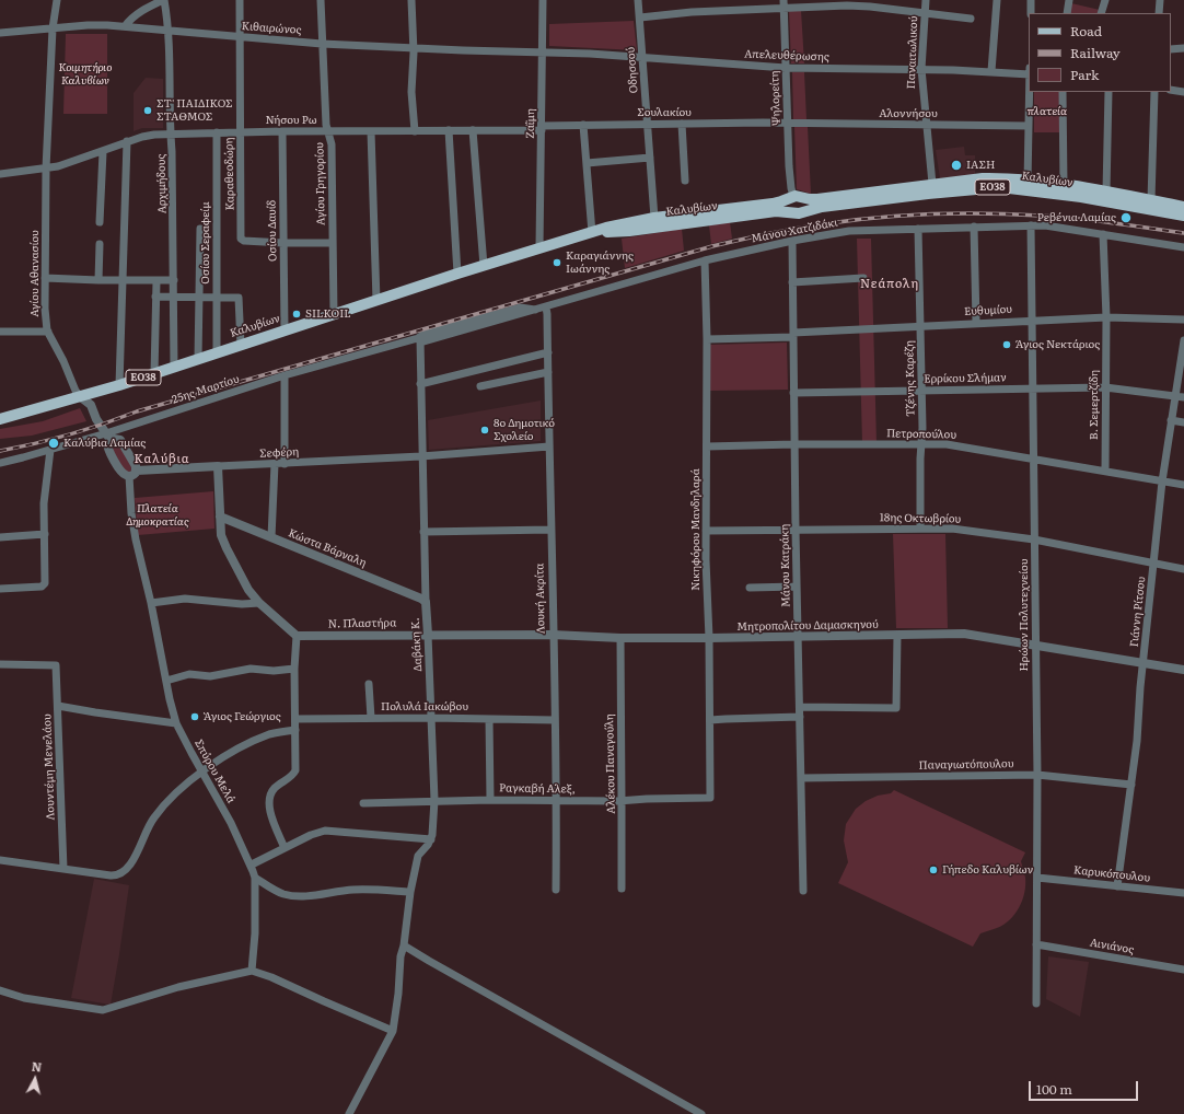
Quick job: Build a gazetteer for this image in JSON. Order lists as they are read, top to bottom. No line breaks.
{"streets":{"main road":["Καλυβίων","ΕΟ38"],"street":["Κιθαιρώνος","Παναιτωλικού","Απελευθέρωσης","Οδησσού","Ψηλορείτη","Σουλακίου","Αλοννήσου","Νήσου Ρω","Ζαΐμη","Καραθεοδώρη","Αρχιμήδους","Αγίου Γρηγορίου","Οσίου Δαυίδ","Μάνου Χατζιδάκι","Οσίου Σεραφείμ","Αγίου Αθανασίου","Ευθυμίου","Τζένης Καρέζη","Ερρίκου Σλήμαν","25ης Μαρτίου","Β. Σεμερτζίδη","Πετροπούλου","Σεφέρη","18ης Οκτωβρίου","Νικηφόρου Μανδηλαρά","Κώστα Βάρναλη","Μάνου Κατράκη","Λουκή Ακρίτα","Γιάννη Ρίτσου","Ηρώων Πολυτεχνείου","Ν. Πλαστήρα","Μητροπολίτου Δαμασκηνού","Δαβάκη Κ.","Πολυλά Ιακώβου","Αλέκου Παναγούλη","Παναγιωτόπουλου","Λουντέμη Μενελάου","Σπύρου Μελά","Ραγκαβή Αλεξ,","Καρυκόπουλου","Αινιάνος"]},"crossings":[["Κιθαιρώνος","Απελευθέρωσης"],["Κιθαιρώνος","Ζαΐμη"],["Κιθαιρώνος","Καραθεοδώρη"],["Κιθαιρώνος","Αρχιμήδους"],["Κιθαιρώνος","Αγίου Γρηγορίου"],["Κιθαιρώνος","Αγίου Αθανασίου"],["Παναιτωλικού","Απελευθέρωσης"],["Παναιτωλικού","Αλοννήσου"],["Παναιτωλικού","Καλυβίων"],["Απελευθέρωσης","Οδησσού"],["Απελευθέρωσης","Ψηλορείτη"],["Απελευθέρωσης","Ζαΐμη"],["Οδησσού","Σουλακίου"],["Οδησσού","Καλυβίων"],["Ψηλορείτη","Σουλακίου"],["Ψηλορείτη","Αλοννήσου"],["Ψηλορείτη","Καλυβίων"],["Σουλακίου","Αλοννήσου"],["Σουλακίου","Νήσου Ρω"],["Σουλακίου","Ζαΐμη"],["Νήσου Ρω","Ζαΐμη"],["Νήσου Ρω","Καραθεοδώρη"],["Νήσου Ρω","Αρχιμήδους"],["Νήσου Ρω","Αγίου Γρηγορίου"],["Νήσου Ρω","Οσίου Δαυίδ"],["Νήσου Ρω","Οσίου Σεραφείμ"],["Νήσου Ρω","Αγίου Αθανασίου"],["Ζαΐμη","Καλυβίων"],["Καραθεοδώρη","Οσίου Δαυίδ"],["Καλυβίων","Αρχιμήδους"],["Καλυβίων","Αγίου Γρηγορίου"],["Καλυβίων","Οσίου Δαυίδ"],["Καλυβίων","Οσίου Σεραφείμ"],["Καλυβίων","Αγίου Αθανασίου"],["Μάνου Χατζιδάκι","Τζένης Καρέζη"],["Μάνου Χατζιδάκι","25ης Μαρτίου"],["Μάνου Χατζιδάκι","Β. Σεμερτζίδη"],["Μάνου Χατζιδάκι","Νικηφόρου Μανδηλαρά"],["Μάνου Χατζιδάκι","Μάνου Κατράκη"],["Μάνου Χατζιδάκι","Λουκή Ακρίτα"],["Μάνου Χατζιδάκι","Ηρώων Πολυτεχνείου"],["Μάνου Χατζιδάκι","Δαβάκη Κ."],["Ευθυμίου","Τζένης Καρέζη"],["Ευθυμίου","Β. Σεμερτζίδη"],["Ευθυμίου","Νικηφόρου Μανδηλαρά"],["Ευθυμίου","Μάνου Κατράκη"],["Ευθυμίου","Ηρώων Πολυτεχνείου"],["Τζένης Καρέζη","Ερρίκου Σλήμαν"],["Τζένης Καρέζη","Πετροπούλου"],["Τζένης Καρέζη","18ης Οκτωβρίου"],["Ερρίκου Σλήμαν","Β. Σεμερτζίδη"],["Ερρίκου Σλήμαν","Μάνου Κατράκη"],["Ερρίκου Σλήμαν","Γιάννη Ρίτσου"],["Ερρίκου Σλήμαν","Ηρώων Πολυτεχνείου"],["25ης Μαρτίου","Δαβάκη Κ."],["Β. Σεμερτζίδη","Πετροπούλου"],["Πετροπούλου","Νικηφόρου Μανδηλαρά"],["Πετροπούλου","Μάνου Κατράκη"],["Πετροπούλου","Γιάννη Ρίτσου"],["Πετροπούλου","Ηρώων Πολυτεχνείου"],["Σεφέρη","Λουκή Ακρίτα"],["Σεφέρη","Δαβάκη Κ."],["Σεφέρη","Σπύρου Μελά"],["18ης Οκτωβρίου","Νικηφόρου Μανδηλαρά"],["18ης Οκτωβρίου","Μάνου Κατράκη"],["18ης Οκτωβρίου","Γιάννη Ρίτσου"],["18ης Οκτωβρίου","Ηρώων Πολυτεχνείου"],["Νικηφόρου Μανδηλαρά","Μητροπολίτου Δαμασκηνού"],["Νικηφόρου Μανδηλαρά","Ραγκαβή Αλεξ,"],["Κώστα Βάρναλη","Δαβάκη Κ."],["Μάνου Κατράκη","Μητροπολίτου Δαμασκηνού"],["Μάνου Κατράκη","Παναγιωτόπουλου"],["Λουκή Ακρίτα","Μητροπολίτου Δαμασκηνού"],["Λουκή Ακρίτα","Πολυλά Ιακώβου"],["Λουκή Ακρίτα","Ραγκαβή Αλεξ,"],["Γιάννη Ρίτσου","Μητροπολίτου Δαμασκηνού"],["Γιάννη Ρίτσου","Παναγιωτόπουλου"],["Γιάννη Ρίτσου","Καρυκόπουλου"],["Ηρώων Πολυτεχνείου","Μητροπολίτου Δαμασκηνού"],["Ηρώων Πολυτεχνείου","Παναγιωτόπουλου"],["Ηρώων Πολυτεχνείου","Καρυκόπουλου"],["Ηρώων Πολυτεχνείου","Αινιάνος"],["Ν. Πλαστήρα","Μητροπολίτου Δαμασκηνού"],["Ν. Πλαστήρα","Δαβάκη Κ."],["Μητροπολίτου Δαμασκηνού","Δαβάκη Κ."],["Μητροπολίτου Δαμασκηνού","Αλέκου Παναγούλη"],["Δαβάκη Κ.","Πολυλά Ιακώβου"],["Δαβάκη Κ.","Ραγκαβή Αλεξ,"],["Αλέκου Παναγούλη","Ραγκαβή Αλεξ,"]],"districts":["Νεάπολη","Καλύβια"],"parks":["Κοιμητήριο Καλυβίων","πλατεία","Πλατεία Δημοκρατίας"],"places":["ΣΤ' ΠΑΙΔΙΚΟΣ ΣΤΑΘΜΟΣ","ΙΑΣΗ","Ρεβένια Λαμίας","Καραγιάννης Ιωάννης","SILKOIL","Άγιος Νεκτάριος","8ο Δημοτικό Σχολείο","Καλύβια Λαμίας","Ὰγιος Γεώργιος","Γήπεδο Καλυβίων"],"legend":["Road","Railway","Park"],"scale_bar":"100 m","north":"top"}
